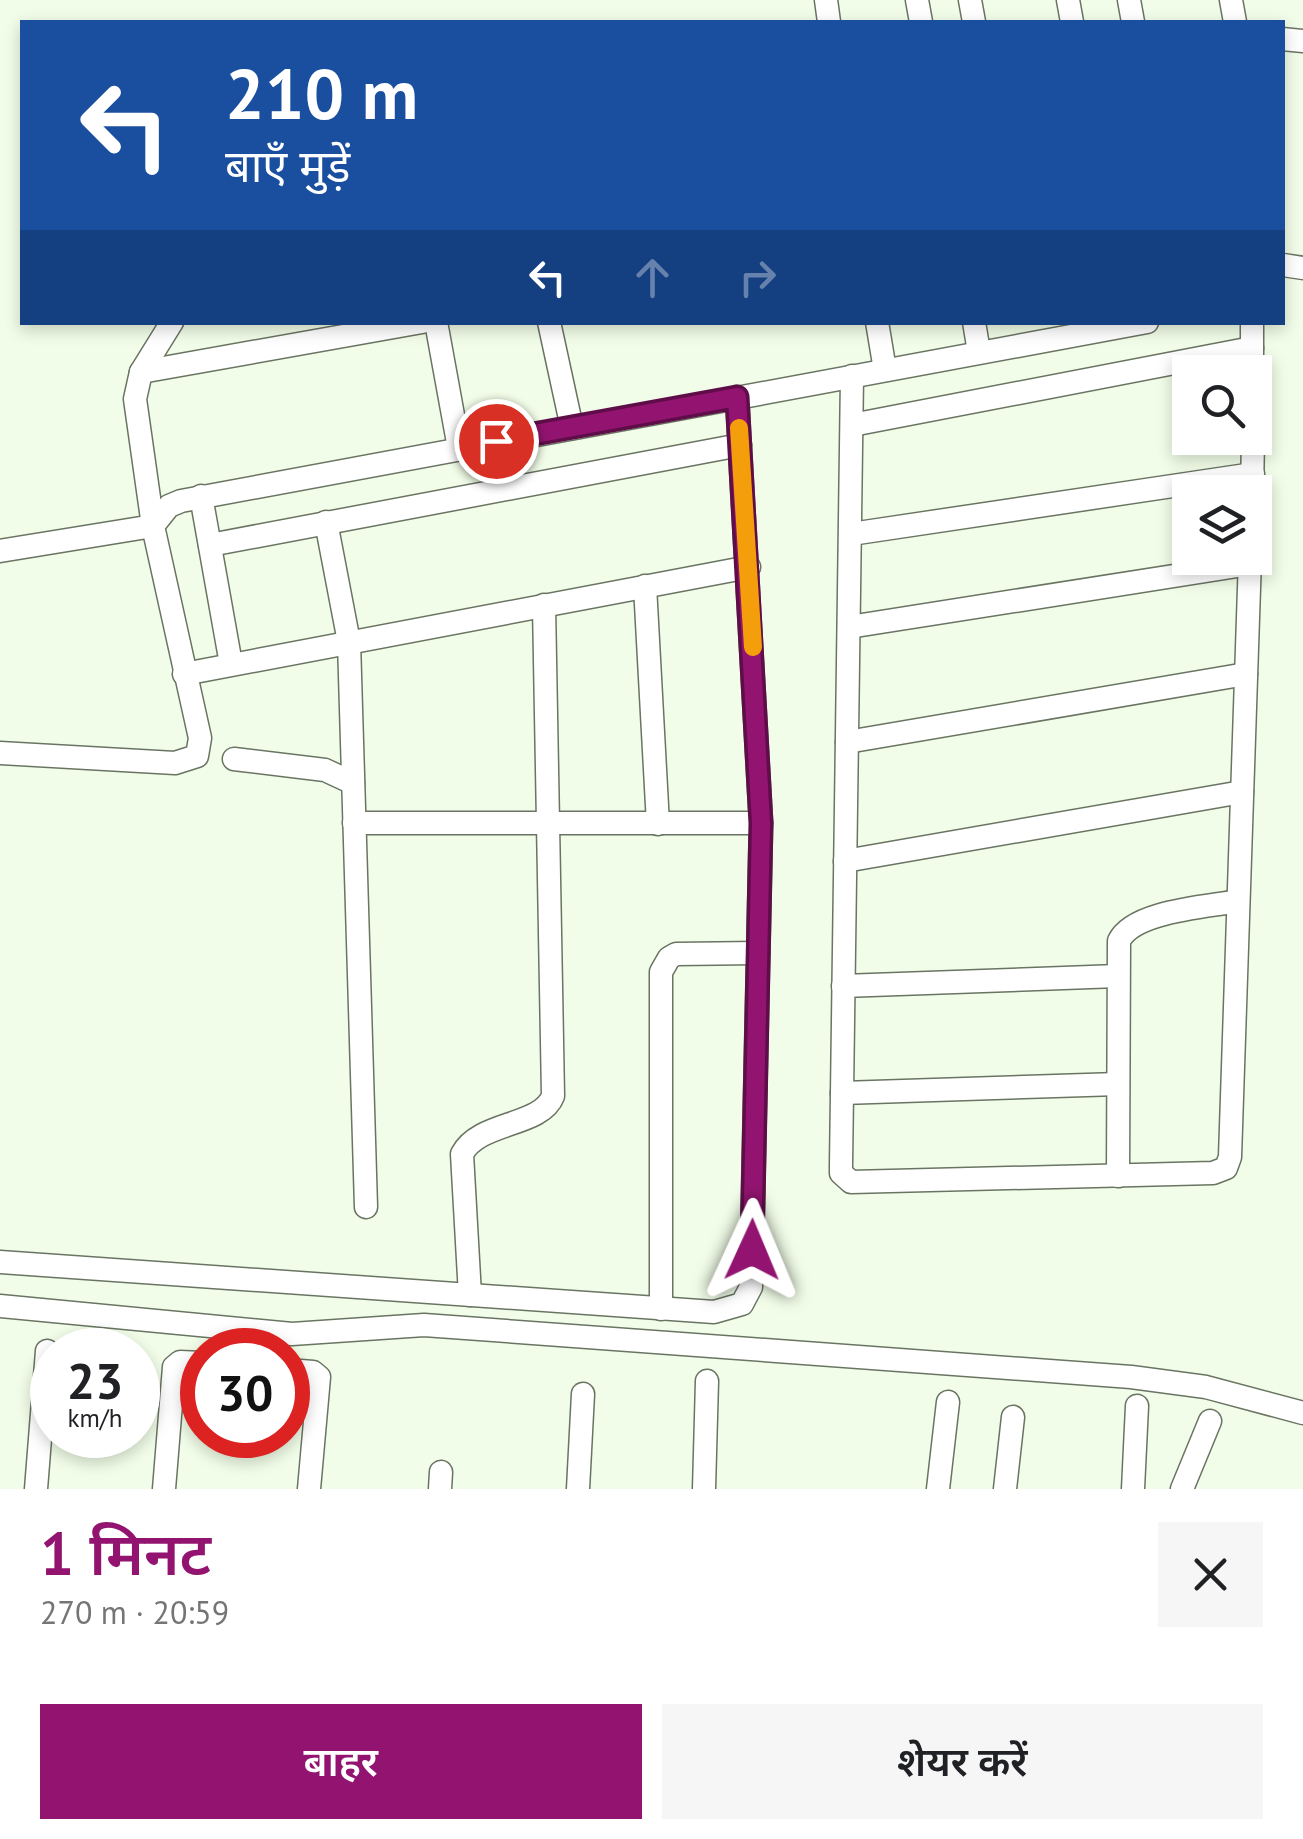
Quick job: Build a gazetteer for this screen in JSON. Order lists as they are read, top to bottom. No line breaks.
{"page":{"turn":["210 m","बाएँ मुड़ें"],"speed":"23 km/h","limit":"30","heading":["1 मिनट","270 m · 20:59"],"buttons":["बाहर","शेयर करें"]}}
